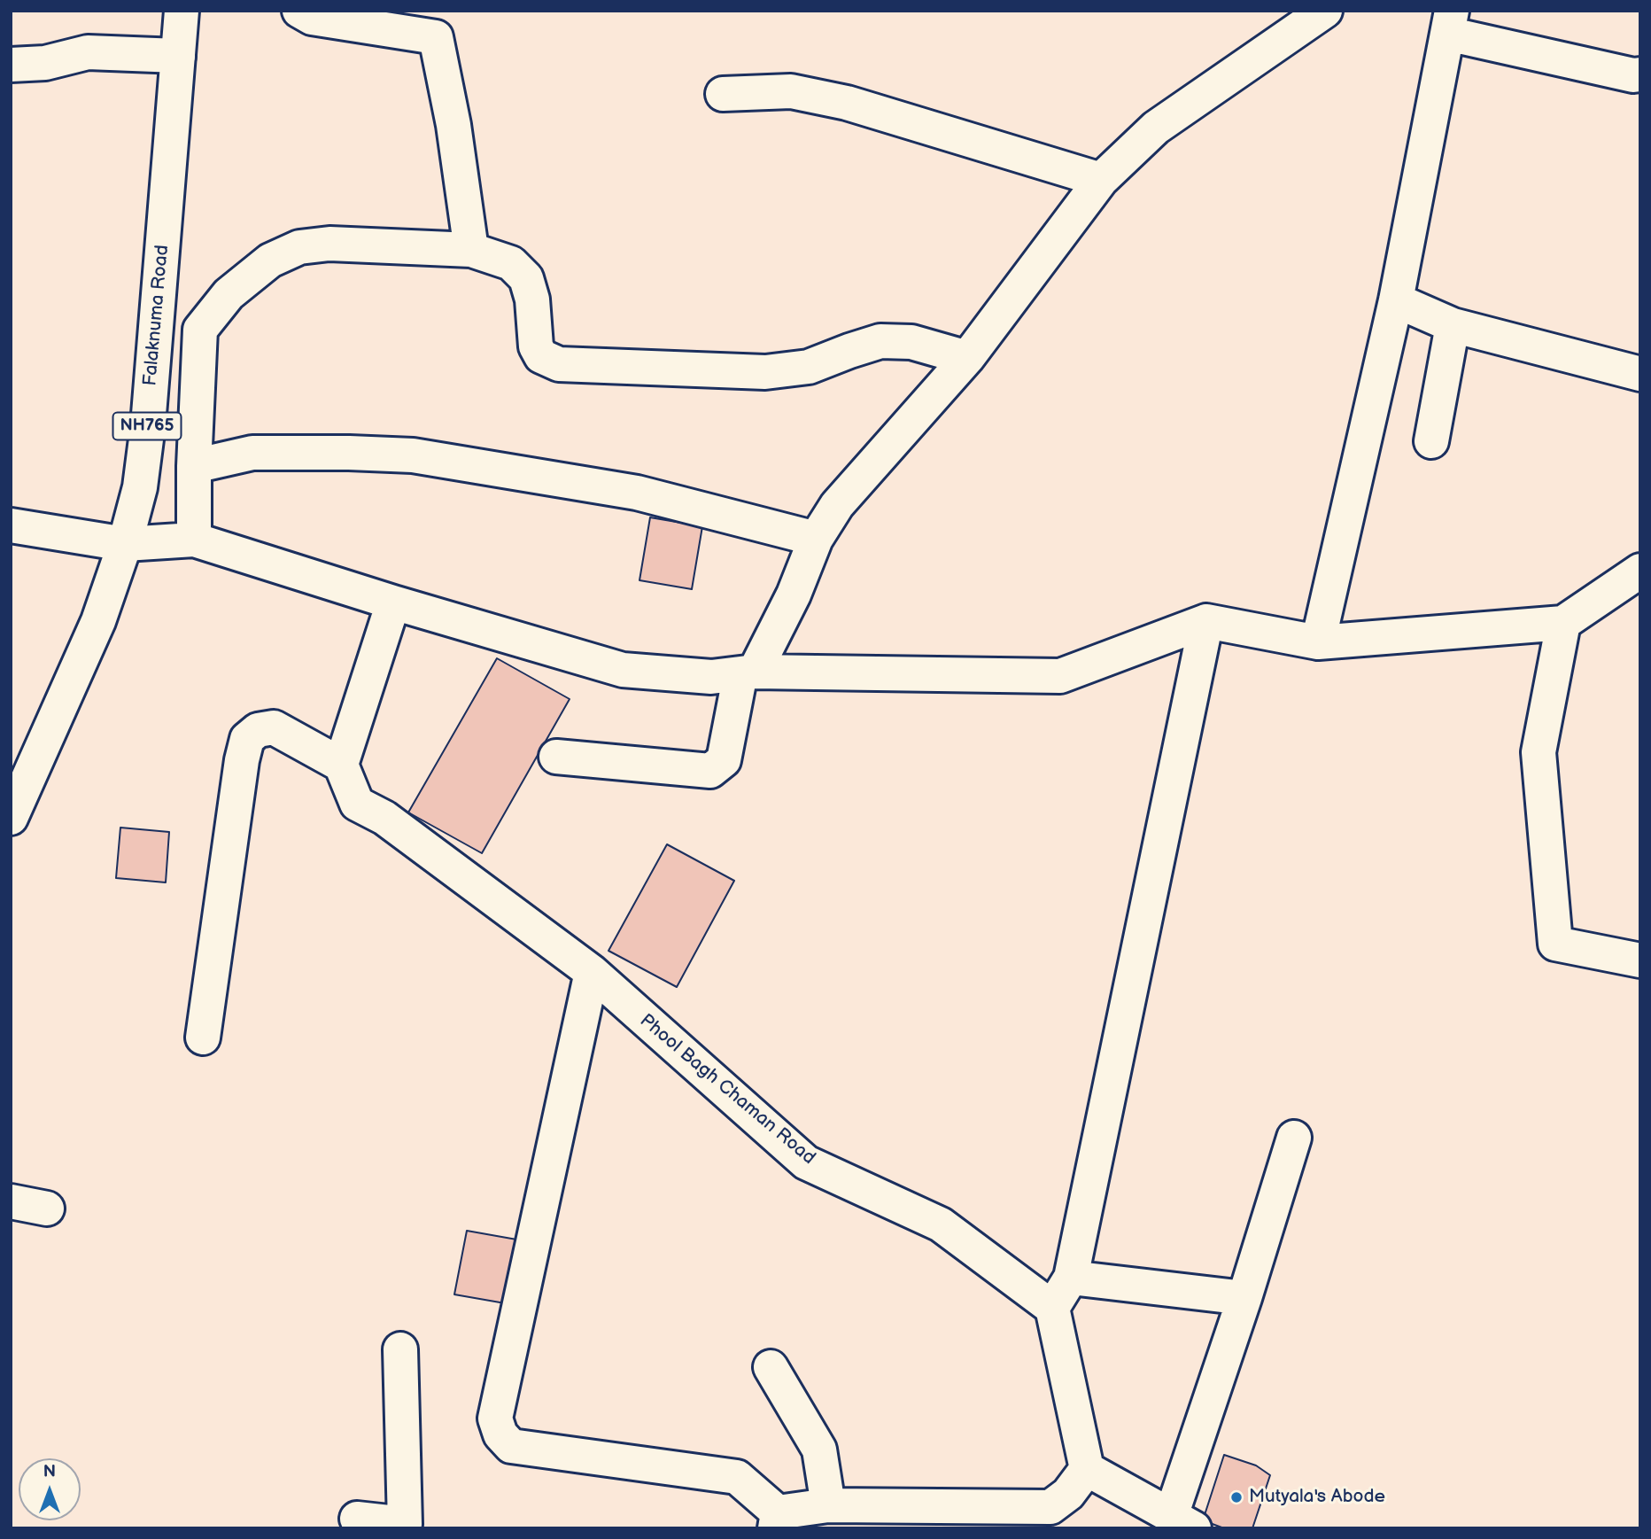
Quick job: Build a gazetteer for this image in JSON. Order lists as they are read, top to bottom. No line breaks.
{"streets":{"main road":["Falaknuma Road","NH765","Phool Bagh Chaman Road"]},"places":["Mutyala's Abode"],"north":"top"}
